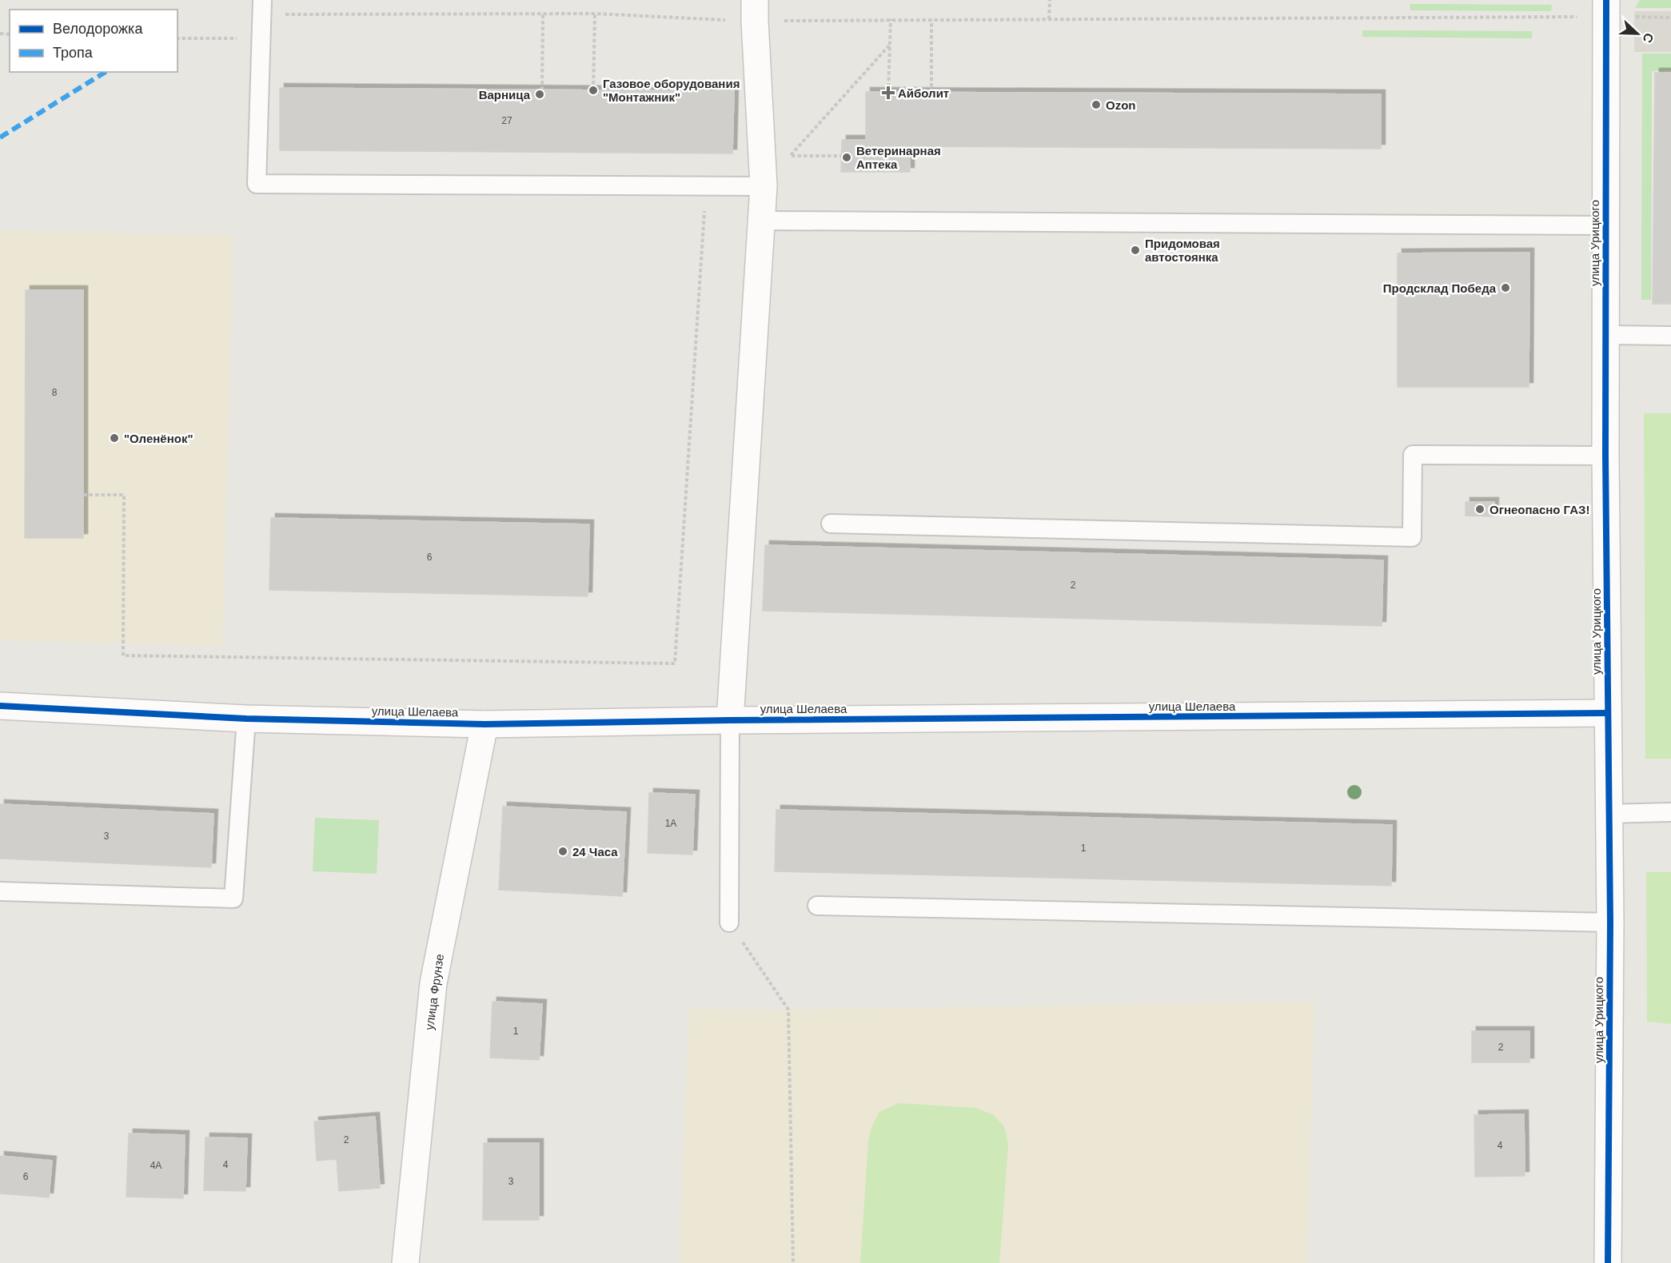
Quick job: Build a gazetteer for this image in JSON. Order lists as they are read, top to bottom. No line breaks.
{"streets":{"street":["улица Урицкого","улица Шелаева","улица Фрунзе"]},"crossings":[["улица Урицкого","улица Шелаева"],["улица Шелаева","улица Фрунзе"]],"places":{"other":["Газовое оборудования \"Монтажник\"","Варница","Ozon","Ветеринарная Аптека","Придомовая автостоянка","Продсклад Победа","\"Оленёнок\"","Огнеопасно ГАЗ!","24 Часа"],"health":["Айболит"]},"house_numbers":["27","8","6","2","1А","3","1","1","2","2","4","4","4А","6","3"],"legend":["Велодорожка","Тропа"],"north":"right"}
